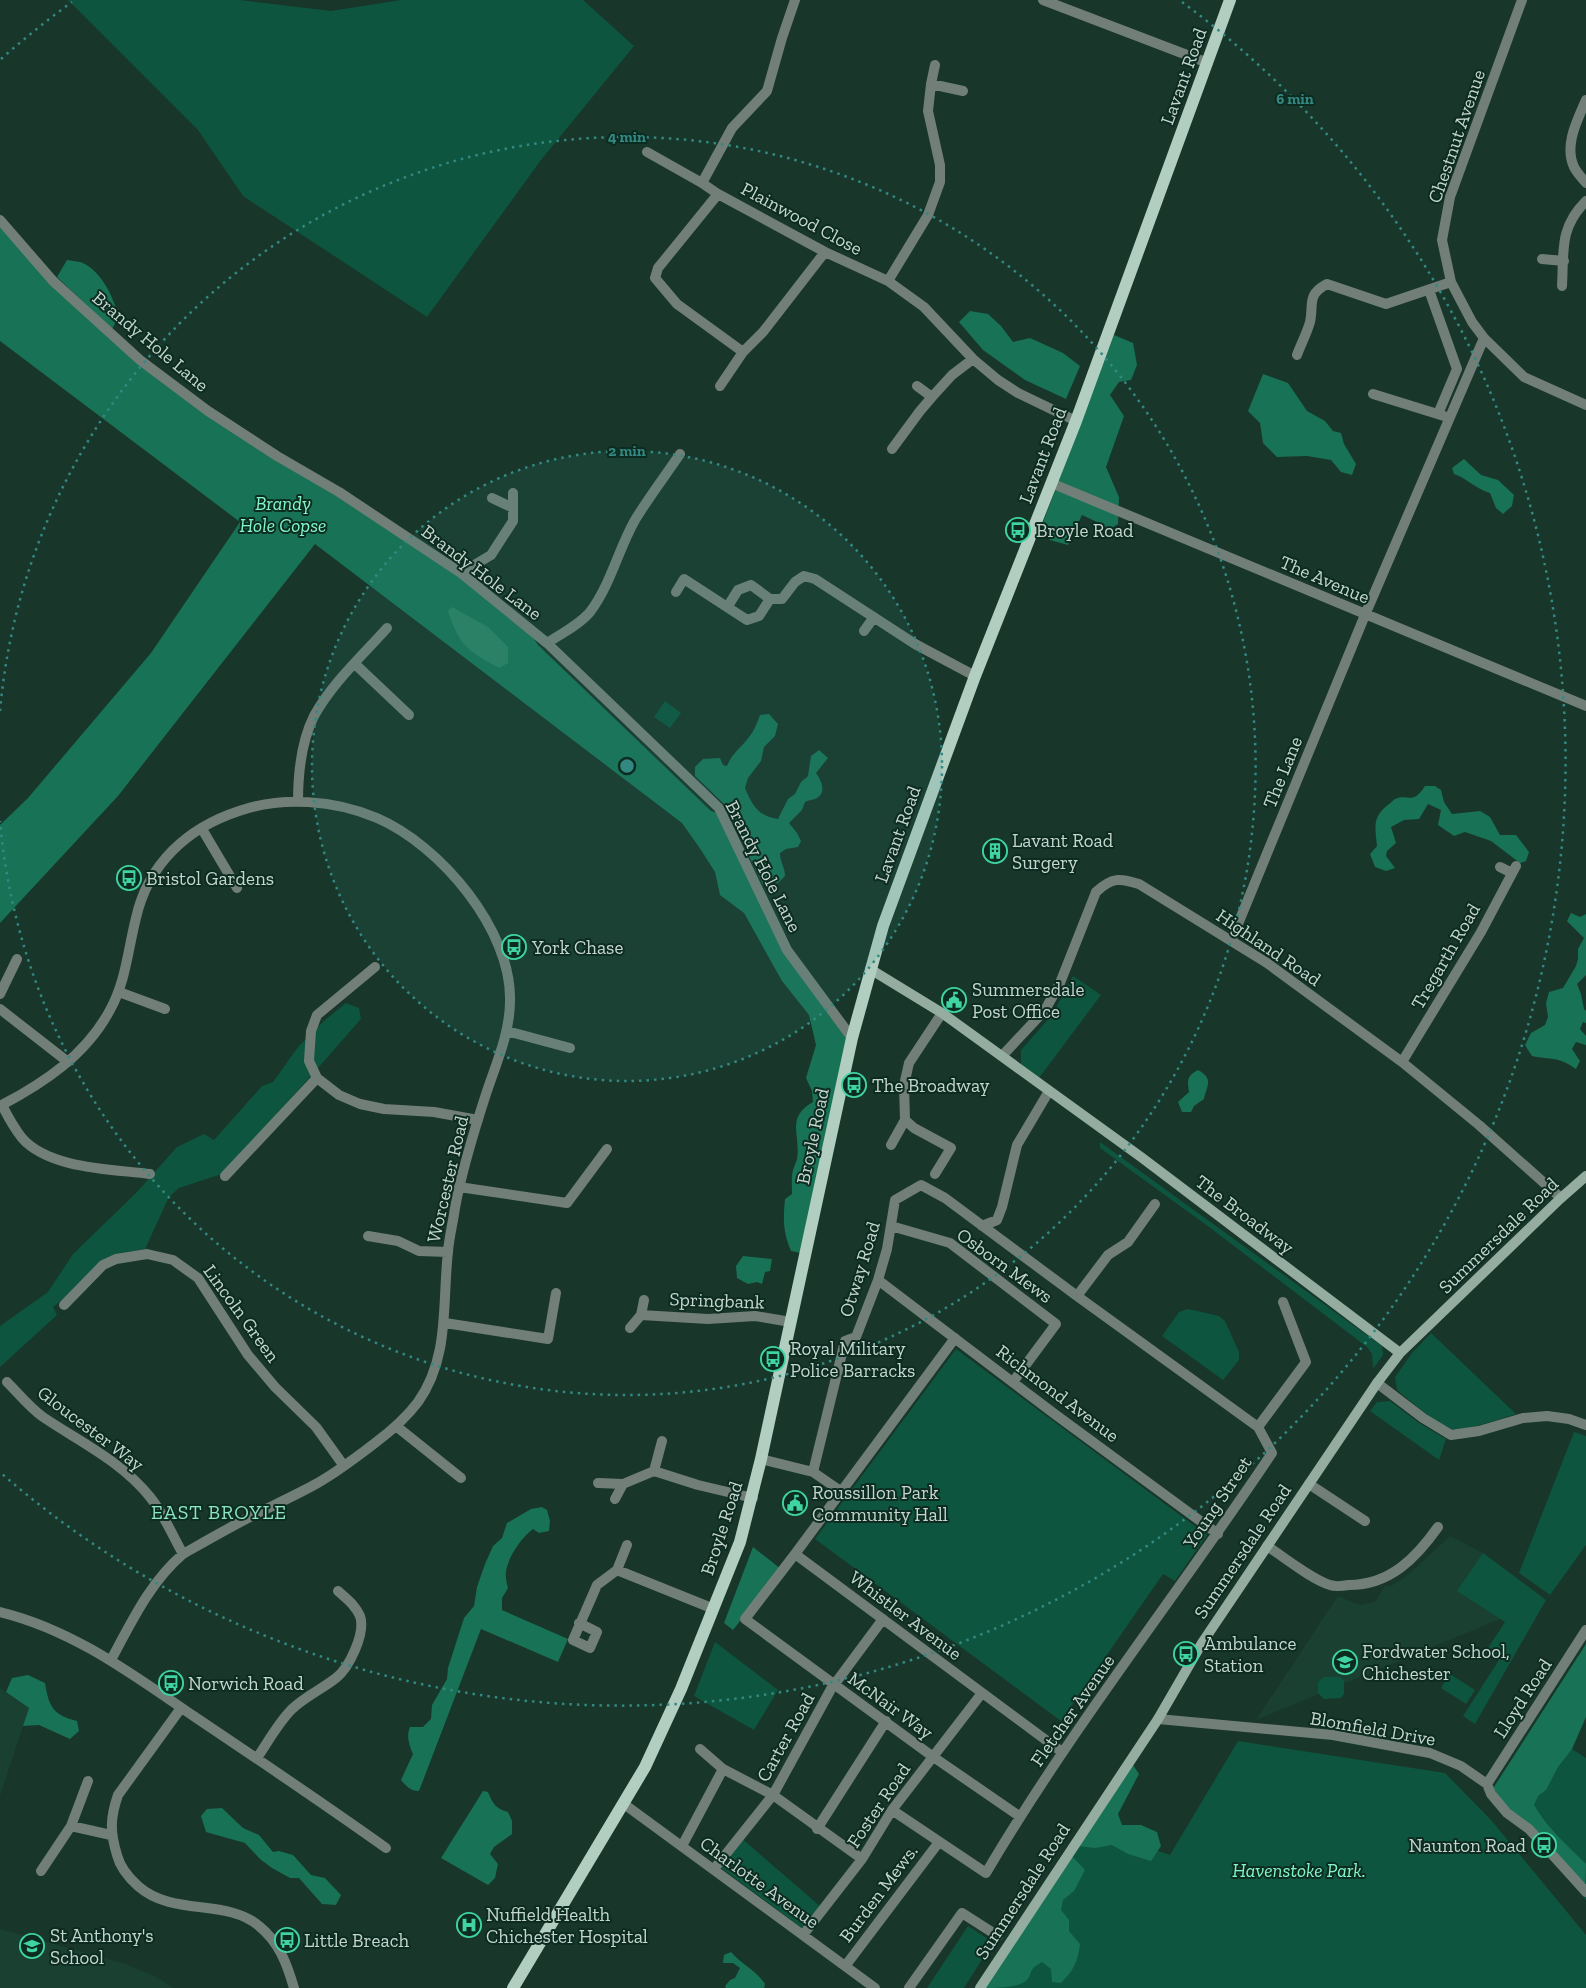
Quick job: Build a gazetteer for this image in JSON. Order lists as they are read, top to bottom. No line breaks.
{"streets":{"main road":["Lavant Road","Broyle Road"],"street":["Chestnut Avenue","Plainwood Close","Brandy Hole Lane","The Avenue","The Lane","Highland Road","Tregarth Road","Worcester Road","The Broadway","Summersdale Road","Osborn Mews","Otway Road","Springbank","Lincoln Green","Richmond Avenue","Gloucester Way","Young Street","Whistler Avenue","Lloyd Road","McNair Way","Fletcher Avenue","Blomfield Drive","Carter Road","Foster Road","Charlotte Avenue","Burden Mews."]},"crossings":[["Lavant Road","Plainwood Close"],["Lavant Road","Brandy Hole Lane"],["Lavant Road","The Avenue"],["Lavant Road","Broyle Road"],["Lavant Road","The Broadway"],["Brandy Hole Lane","Broyle Road"],["The Avenue","The Lane"],["The Lane","Highland Road"],["Highland Road","Tregarth Road"],["Highland Road","The Broadway"],["Highland Road","Summersdale Road"],["Broyle Road","Springbank"],["Broyle Road","Charlotte Avenue"],["Worcester Road","Lincoln Green"],["Worcester Road","Gloucester Way"],["The Broadway","Summersdale Road"],["Summersdale Road","Blomfield Drive"],["Osborn Mews","Otway Road"],["Osborn Mews","Richmond Avenue"],["Otway Road","Richmond Avenue"],["Otway Road","Young Street"],["Richmond Avenue","Young Street"],["Young Street","Fletcher Avenue"],["Whistler Avenue","McNair Way"],["Whistler Avenue","Fletcher Avenue"],["Whistler Avenue","Carter Road"],["Whistler Avenue","Foster Road"],["Lloyd Road","Blomfield Drive"],["McNair Way","Fletcher Avenue"],["McNair Way","Carter Road"],["McNair Way","Foster Road"],["Fletcher Avenue","Burden Mews."],["Carter Road","Charlotte Avenue"],["Foster Road","Charlotte Avenue"],["Charlotte Avenue","Burden Mews."]],"districts":["EAST BROYLE"],"parks":["Brandy Hole Copse","Havenstoke Park."],"places":{"bus stop":["Broyle Road","Bristol Gardens","York Chase","The Broadway","Royal Military Police Barracks","Ambulance Station","Norwich Road","Naunton Road","Little Breach"],"building":["Lavant Road Surgery"],"public building":["Summersdale Post Office","Roussillon Park Community Hall"],"school or university":["Fordwater School, Chichester","St Anthony's School"],"hospital":["Nuffield Health Chichester Hospital"]},"rings":["6 min","4 min","2 min"]}
